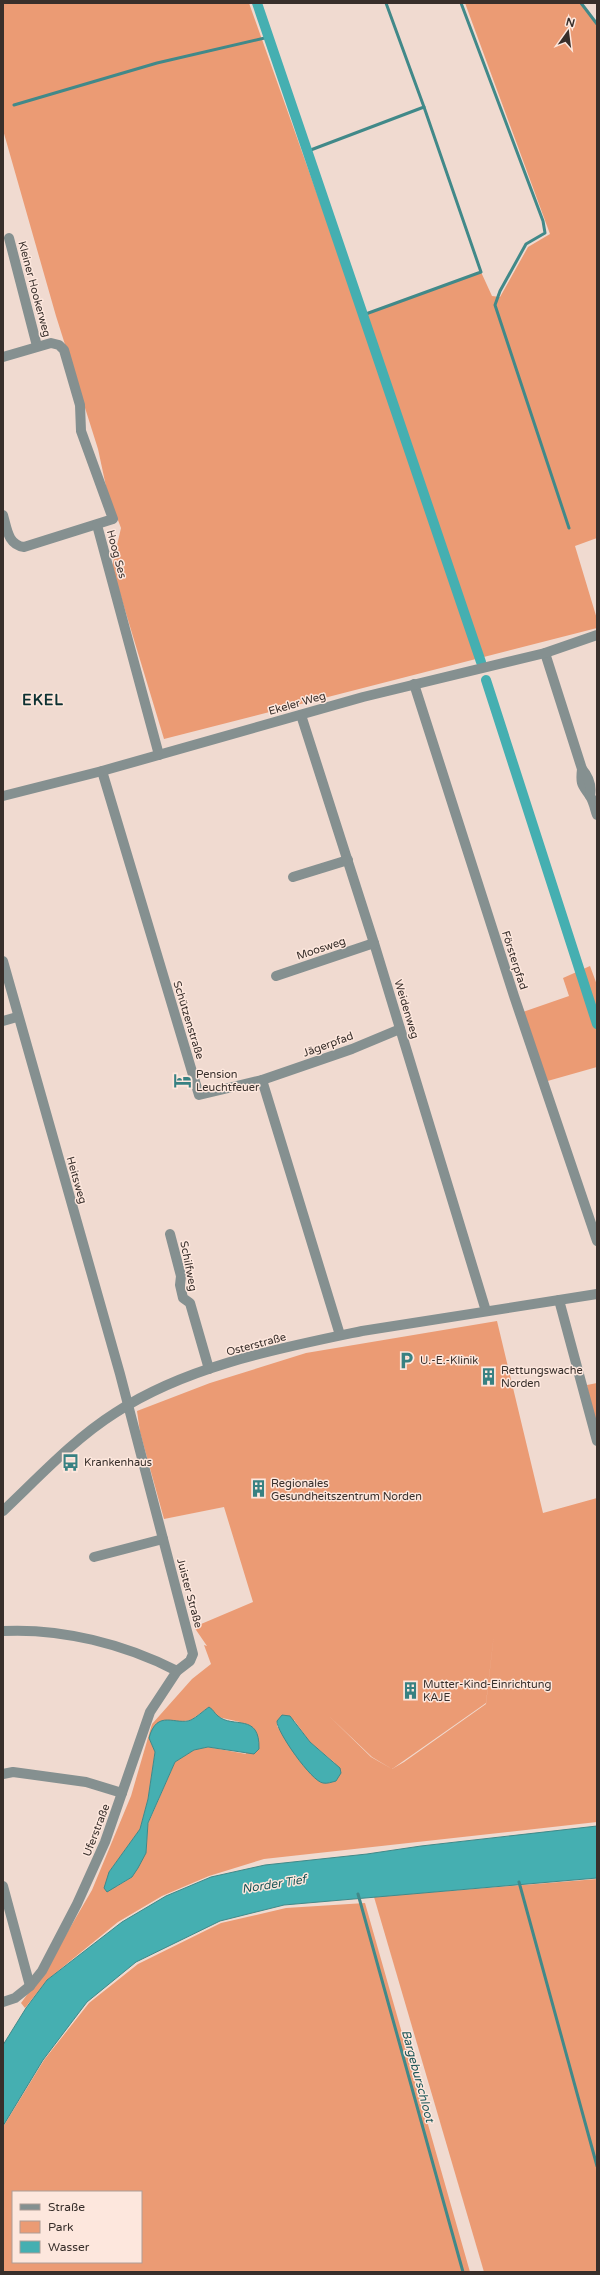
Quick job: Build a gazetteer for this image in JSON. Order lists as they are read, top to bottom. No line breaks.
{"streets":{"street":["Kleiner Hookerweg","Hoog Ses","Ekeler Weg","Moosweg","Försterpfad","Weidenweg","Schützenstraße","Jägerpfad","Heitsweg","Schilfweg","Osterstraße","Juister Straße","Uferstraße"]},"crossings":[["Kleiner Hookerweg","Hoog Ses"],["Hoog Ses","Ekeler Weg"],["Ekeler Weg","Försterpfad"],["Ekeler Weg","Weidenweg"],["Ekeler Weg","Schützenstraße"],["Moosweg","Weidenweg"],["Weidenweg","Jägerpfad"],["Weidenweg","Osterstraße"],["Schützenstraße","Jägerpfad"],["Heitsweg","Osterstraße"],["Heitsweg","Juister Straße"],["Schilfweg","Osterstraße"],["Osterstraße","Juister Straße"],["Juister Straße","Uferstraße"]],"districts":["EKEL"],"water":["Norder Tief","Bargeburschloot"],"places":{"hotel":["Pension Leuchtfeuer"],"parking":["U.-E.-Klinik"],"building":["Rettungswache Norden","Regionales Gesundheitszentrum Norden","Mutter-Kind-Einrichtung KAJE"],"bus stop":["Krankenhaus"]},"legend":["Straße","Park","Wasser"],"north":"top"}
